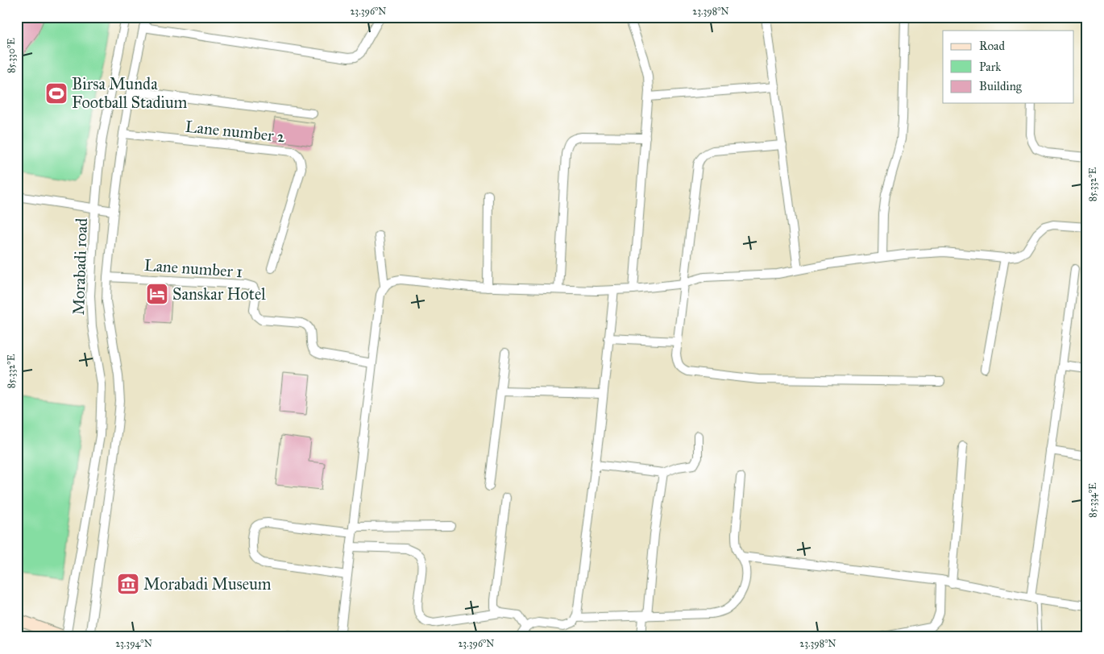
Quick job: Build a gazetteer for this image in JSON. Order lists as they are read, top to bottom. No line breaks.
{"streets":{"street":["Lane number 2","Morabadi road","Lane number 1"]},"crossings":[["Lane number 2","Morabadi road"],["Morabadi road","Lane number 1"]],"places":{"sports":["Birsa Munda Football Stadium"],"hotel":["Sanskar Hotel"],"museum":["Morabadi Museum"]},"legend":["Road","Park","Building"],"coordinates":["23.396°N","23.398°N","85.330°E","85.332°E","85.334°E","23.394°N"]}
